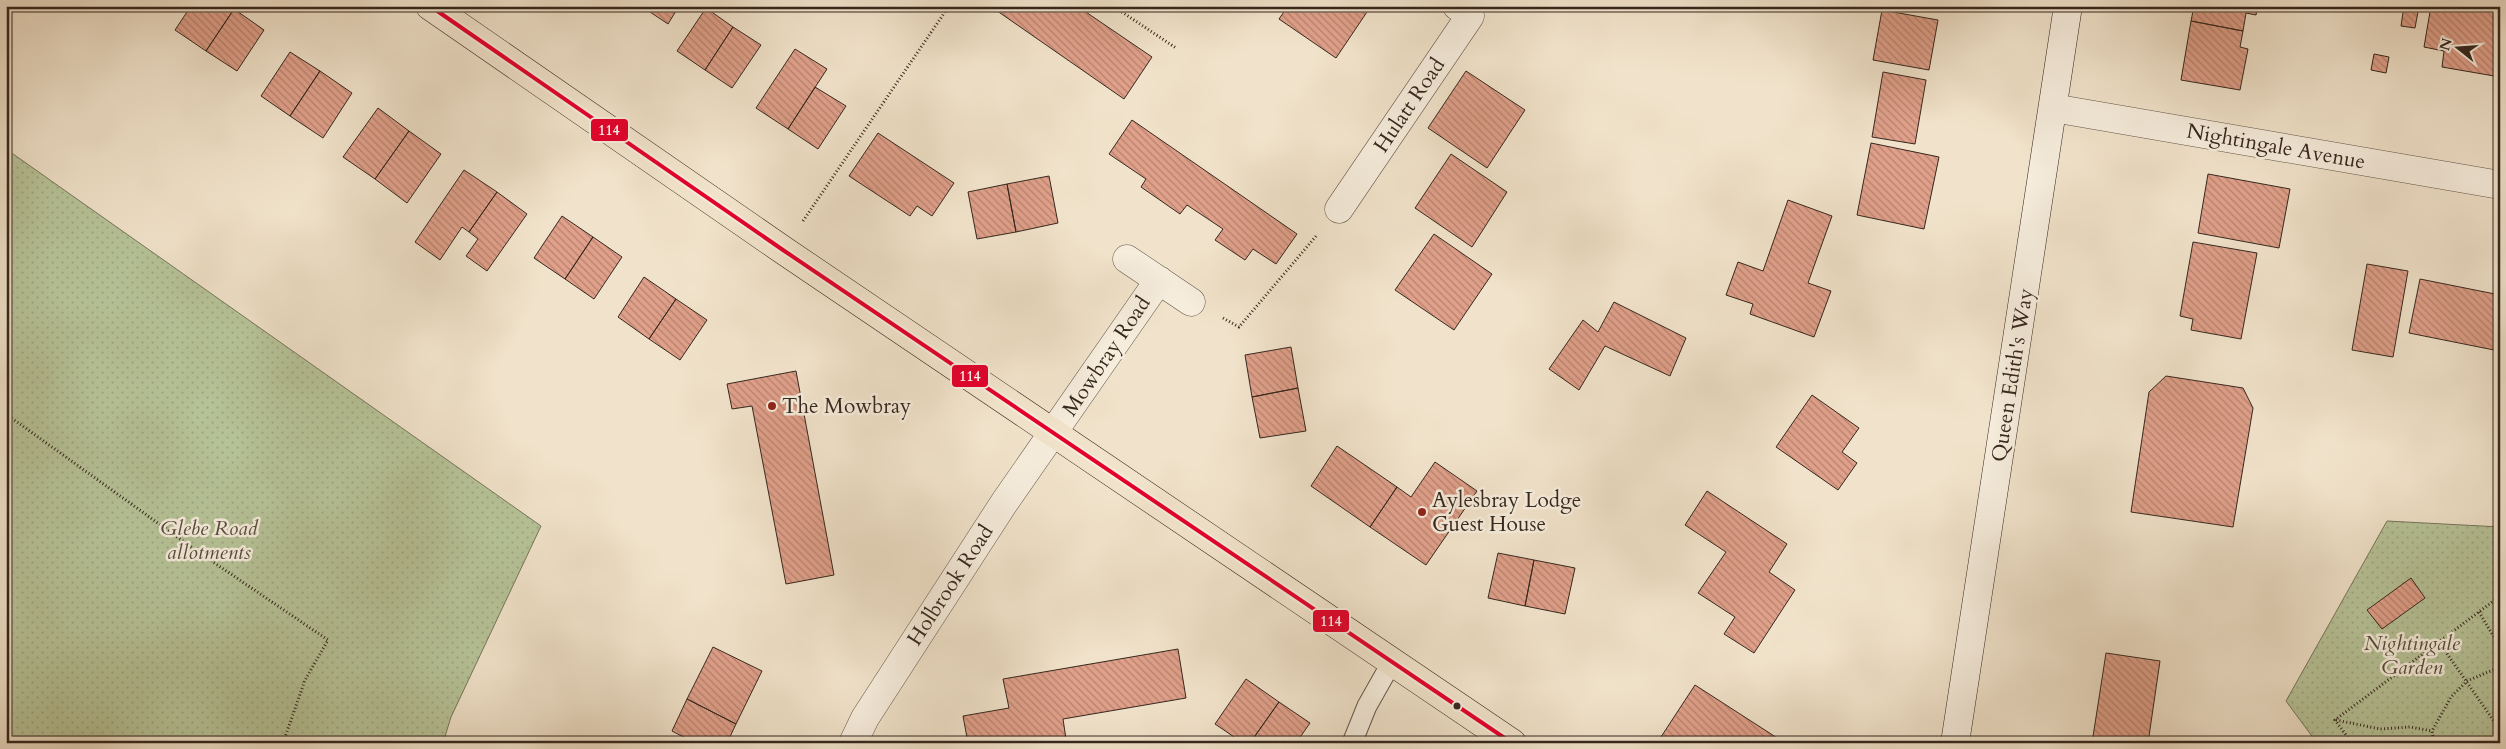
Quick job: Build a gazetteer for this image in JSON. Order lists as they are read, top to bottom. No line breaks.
{"streets":{"main road":["Mowbray Road"],"street":["Hulatt Road","Nightingale Avenue","Queen Edith's Way","Holbrook Road"]},"crossings":[["Nightingale Avenue","Queen Edith's Way"],["Mowbray Road","Holbrook Road"]],"parks":["Glebe Road allotments","Nightingale Garden"],"places":["The Mowbray","Aylesbray Lodge Guest House"],"lines":["transit line 114"],"north":"left"}
